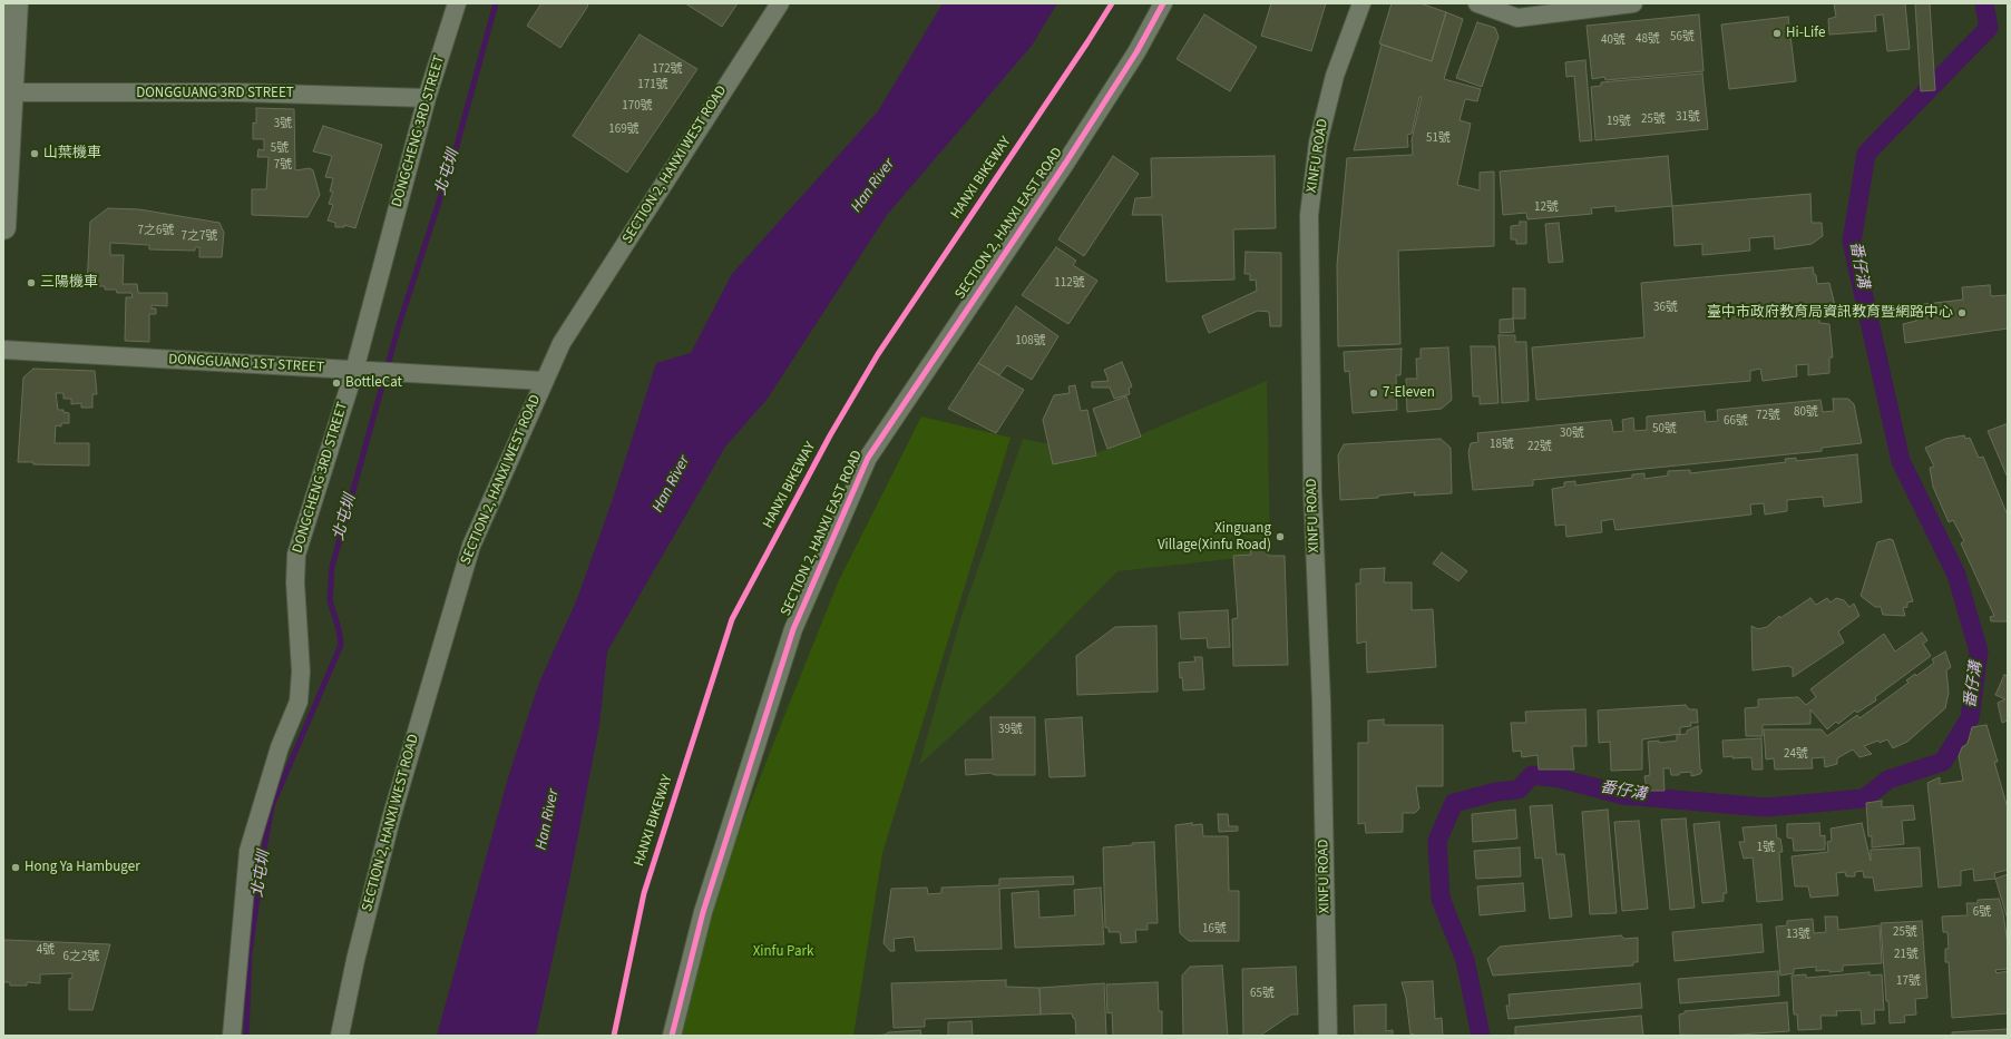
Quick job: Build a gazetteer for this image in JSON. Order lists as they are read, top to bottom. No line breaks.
{"streets":{"street":["DONGGUANG 3RD STREET","DONGCHENG 3RD STREET","XINFU ROAD","SECTION 2, HANXI WEST ROAD","SECTION 2, HANXI EAST ROAD","DONGGUANG 1ST STREET"],"cycle path":["HANXI BIKEWAY"]},"crossings":[["DONGGUANG 3RD STREET","DONGCHENG 3RD STREET"],["DONGCHENG 3RD STREET","DONGGUANG 1ST STREET"],["SECTION 2, HANXI WEST ROAD","DONGGUANG 1ST STREET"]],"water":["北屯圳","Han River","番仔溝"],"parks":["Xinfu Park"],"places":["Hi-Life","山葉機車","三陽機車","臺中市政府教育局資訊教育暨網路中心","BottleCat","7-Eleven","Xinguang Village(Xinfu Road)","Hong Ya Hambuger"],"house_numbers":["56號","48號","40號","172號","171號","170號","31號","25號","19號","3號","169號","51號","5號","7號","12號","7之6號","7之7號","112號","36號","108號","80號","72號","66號","50號","30號","18號","22號","39號","24號","1號","6號","16號","25號","13號","4號","21號","6之2號","17號","65號"]}
